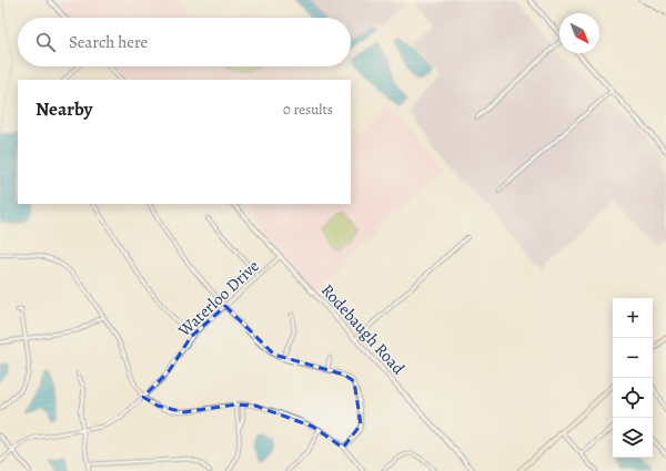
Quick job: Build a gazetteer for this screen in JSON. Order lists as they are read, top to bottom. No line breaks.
{"streets":{"street":["Waterloo Drive","Rodebaugh Road"]},"crossings":[["Waterloo Drive","Rodebaugh Road"]],"north":"bottom right","page":{"search":"Search here","heading":["Nearby","0 results"],"map_buttons":["+","−"]}}
